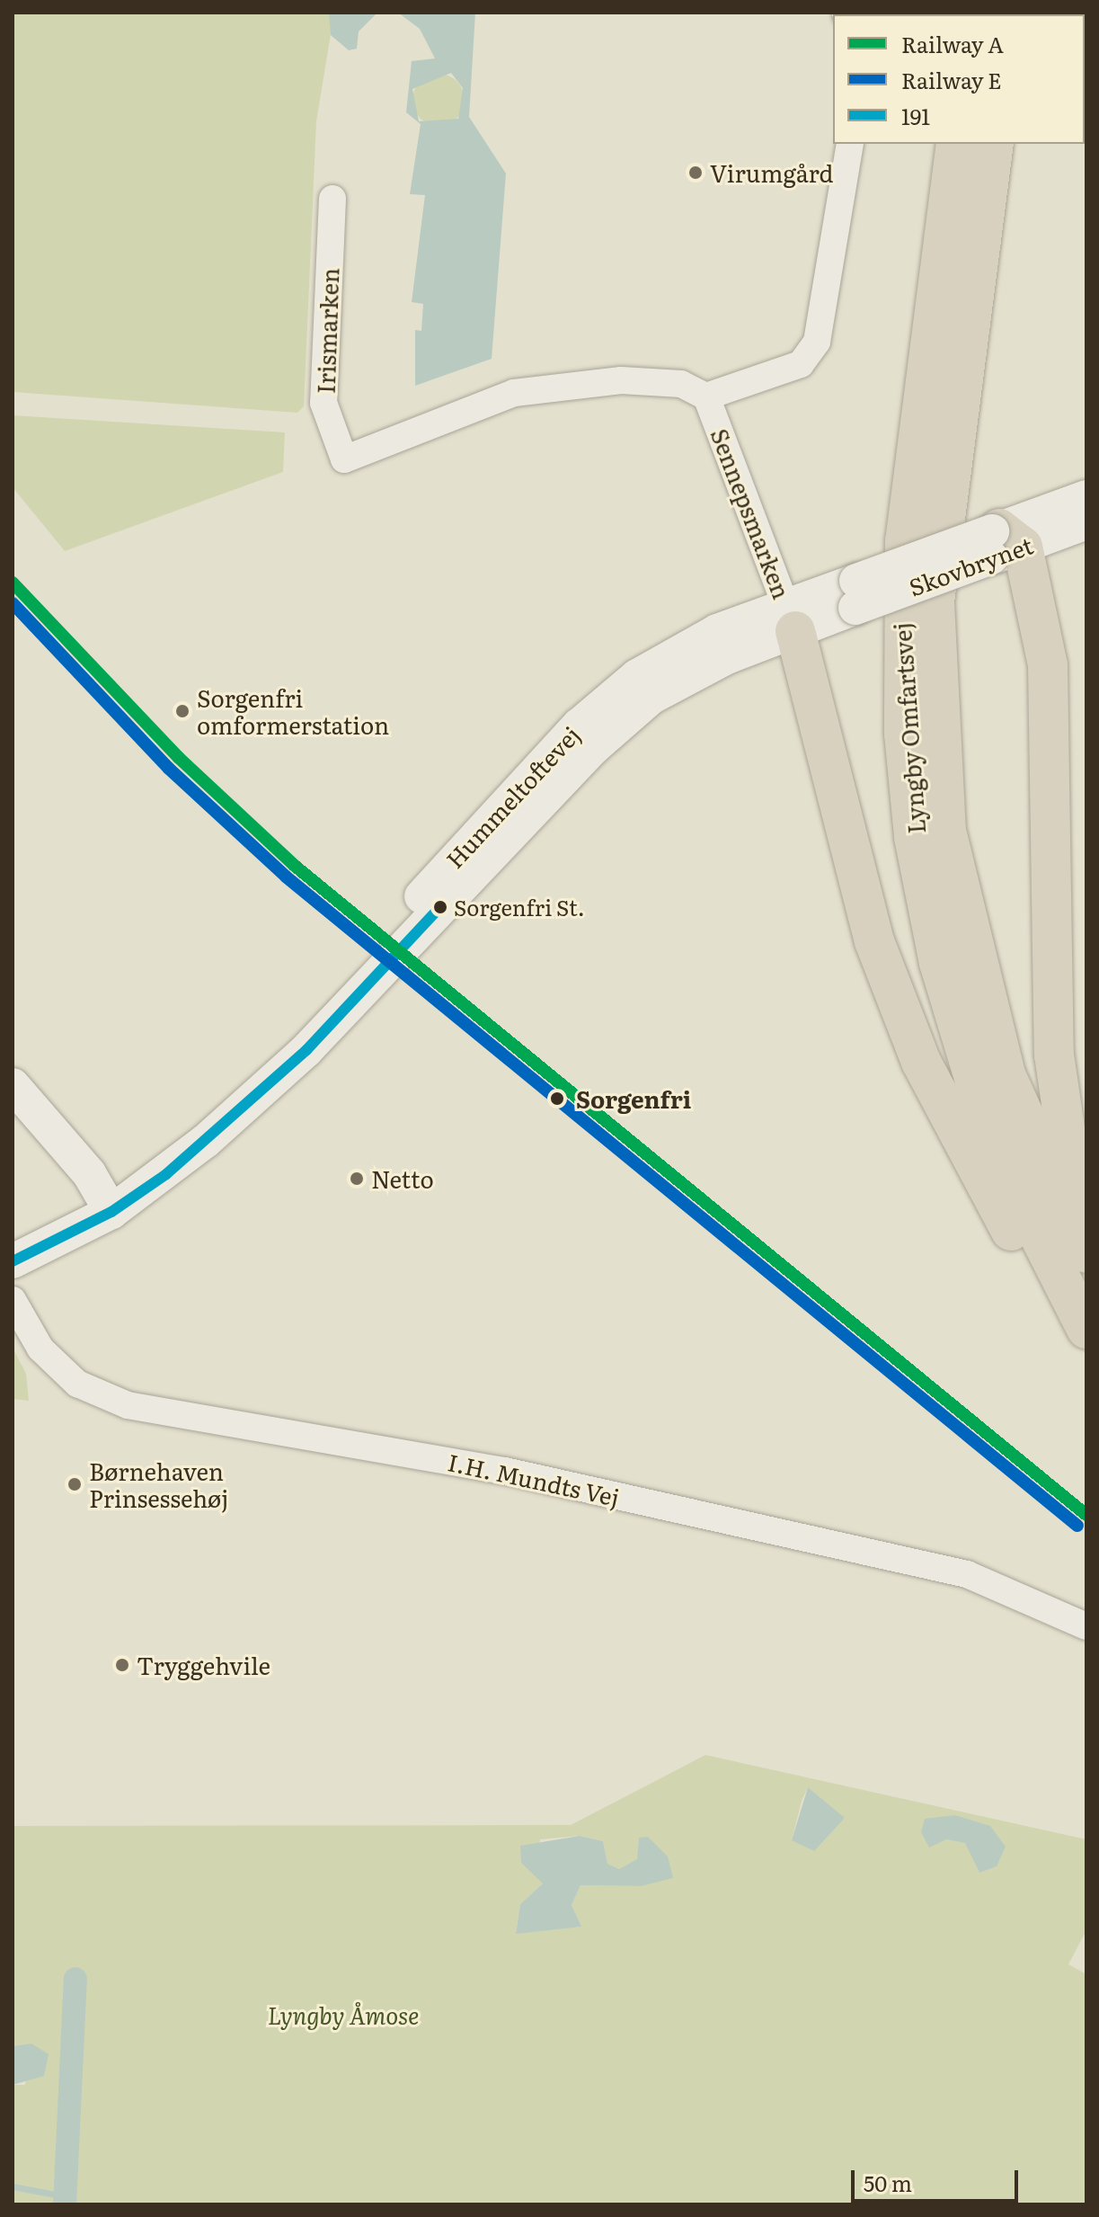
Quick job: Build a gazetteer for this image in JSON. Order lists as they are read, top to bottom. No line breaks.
{"streets":{"highway":["Lyngby Omfartsvej"],"street":["Irismarken","Sennepsmarken","Skovbrynet","Hummeltoftevej","I.H. Mundts Vej"]},"crossings":[["Irismarken","Sennepsmarken"],["Sennepsmarken","Hummeltoftevej"],["Skovbrynet","Hummeltoftevej"]],"parks":["Lyngby Åmose"],"places":["Virumgård","Sorgenfri omformerstation","Sorgenfri St.","Sorgenfri","Netto","Børnehaven Prinsessehøj","Tryggehvile"],"lines":["rail line A","rail line E","transit line 191"],"legend":["Railway A","Railway E","191"],"scale_bar":"50 m"}
